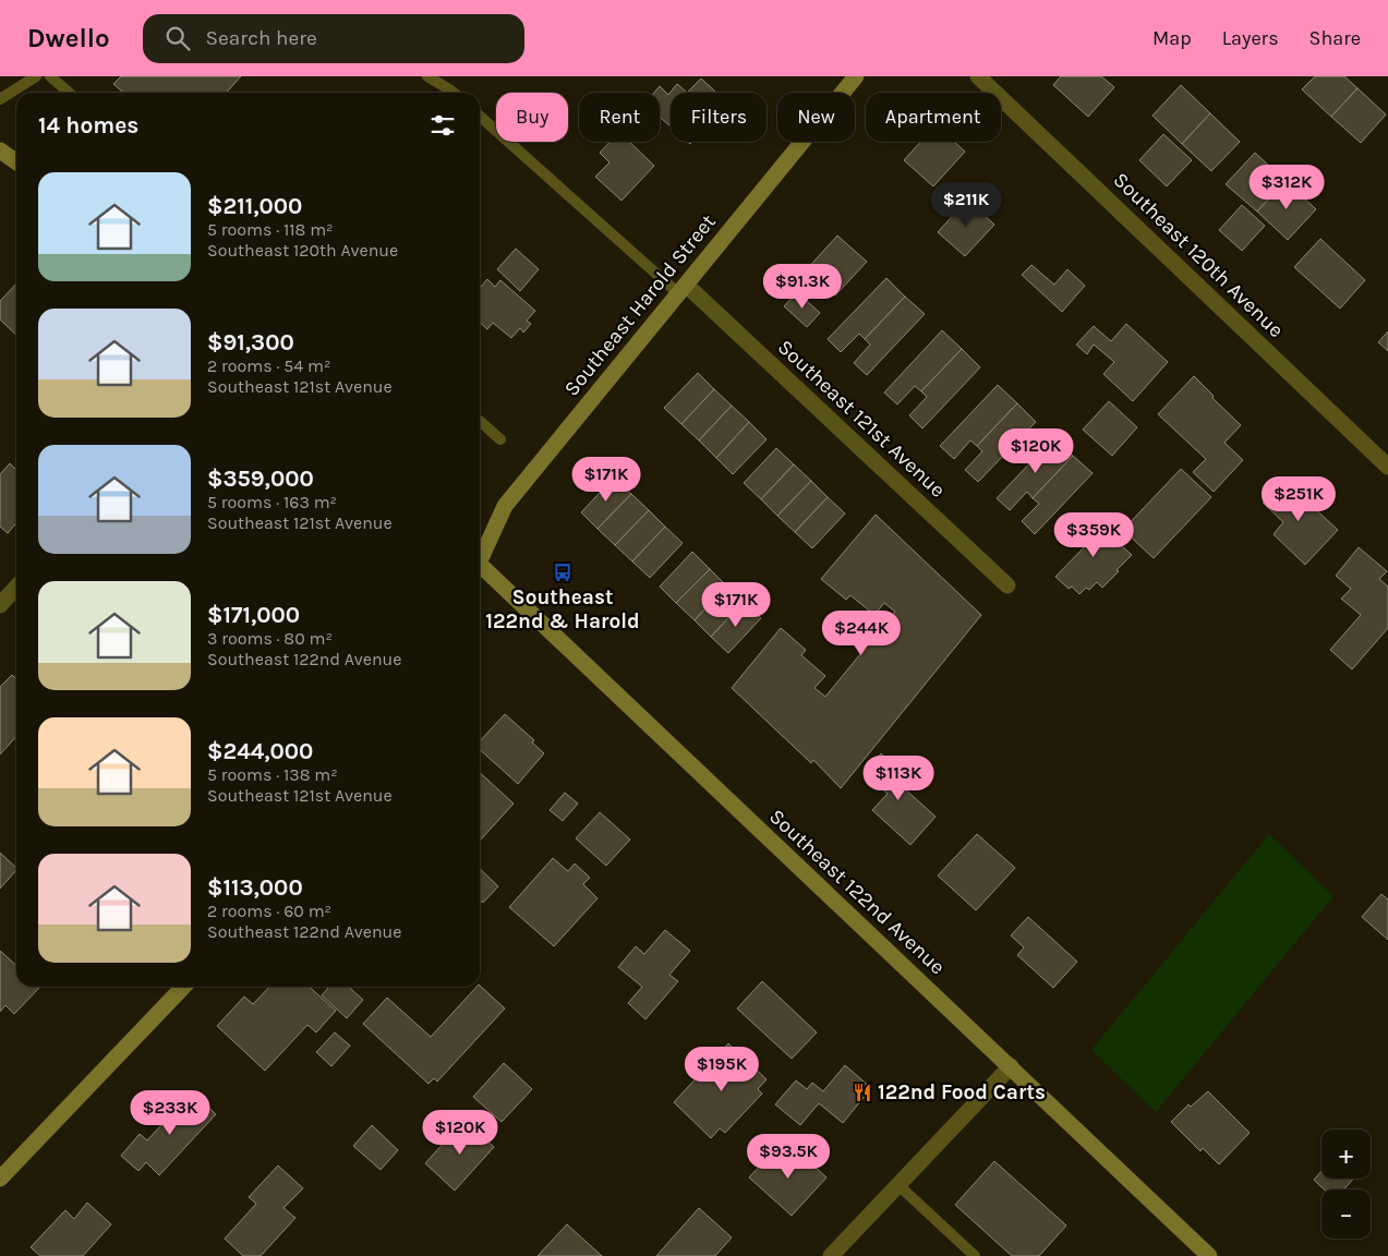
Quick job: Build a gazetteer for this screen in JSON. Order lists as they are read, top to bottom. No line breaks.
{"streets":{"main road":["Southeast Harold Street","Southeast 122nd Avenue"],"street":["Southeast 120th Avenue","Southeast 121st Avenue"]},"crossings":[["Southeast Harold Street","Southeast 121st Avenue"]],"places":{"bus stop":["Southeast 122nd & Harold"],"restaurant":["122nd Food Carts"]},"page":{"header":"Dwello","search":"Search here","nav":["Map","Layers","Share"],"chip":["Buy","Rent","Filters","New","Apartment"],"heading":"14 homes","list":[{"name":"$211,000","note":"5 rooms · 118 m² · Southeast 120th Avenue"},{"name":"$91,300","note":"2 rooms · 54 m² · Southeast 121st Avenue"},{"name":"$359,000","note":"5 rooms · 163 m² · Southeast 121st Avenue"},{"name":"$171,000","note":"3 rooms · 80 m² · Southeast 122nd Avenue"},{"name":"$244,000","note":"5 rooms · 138 m² · Southeast 121st Avenue"},{"name":"$113,000","note":"2 rooms · 60 m² · Southeast 122nd Avenue"}],"price":["$312K","$211K","$91.3K","$120K","$171K","$251K","$359K","$171K","$244K","$113K","$195K","$233K","$120K","$93.5K"],"map_buttons":["+","−"]}}
